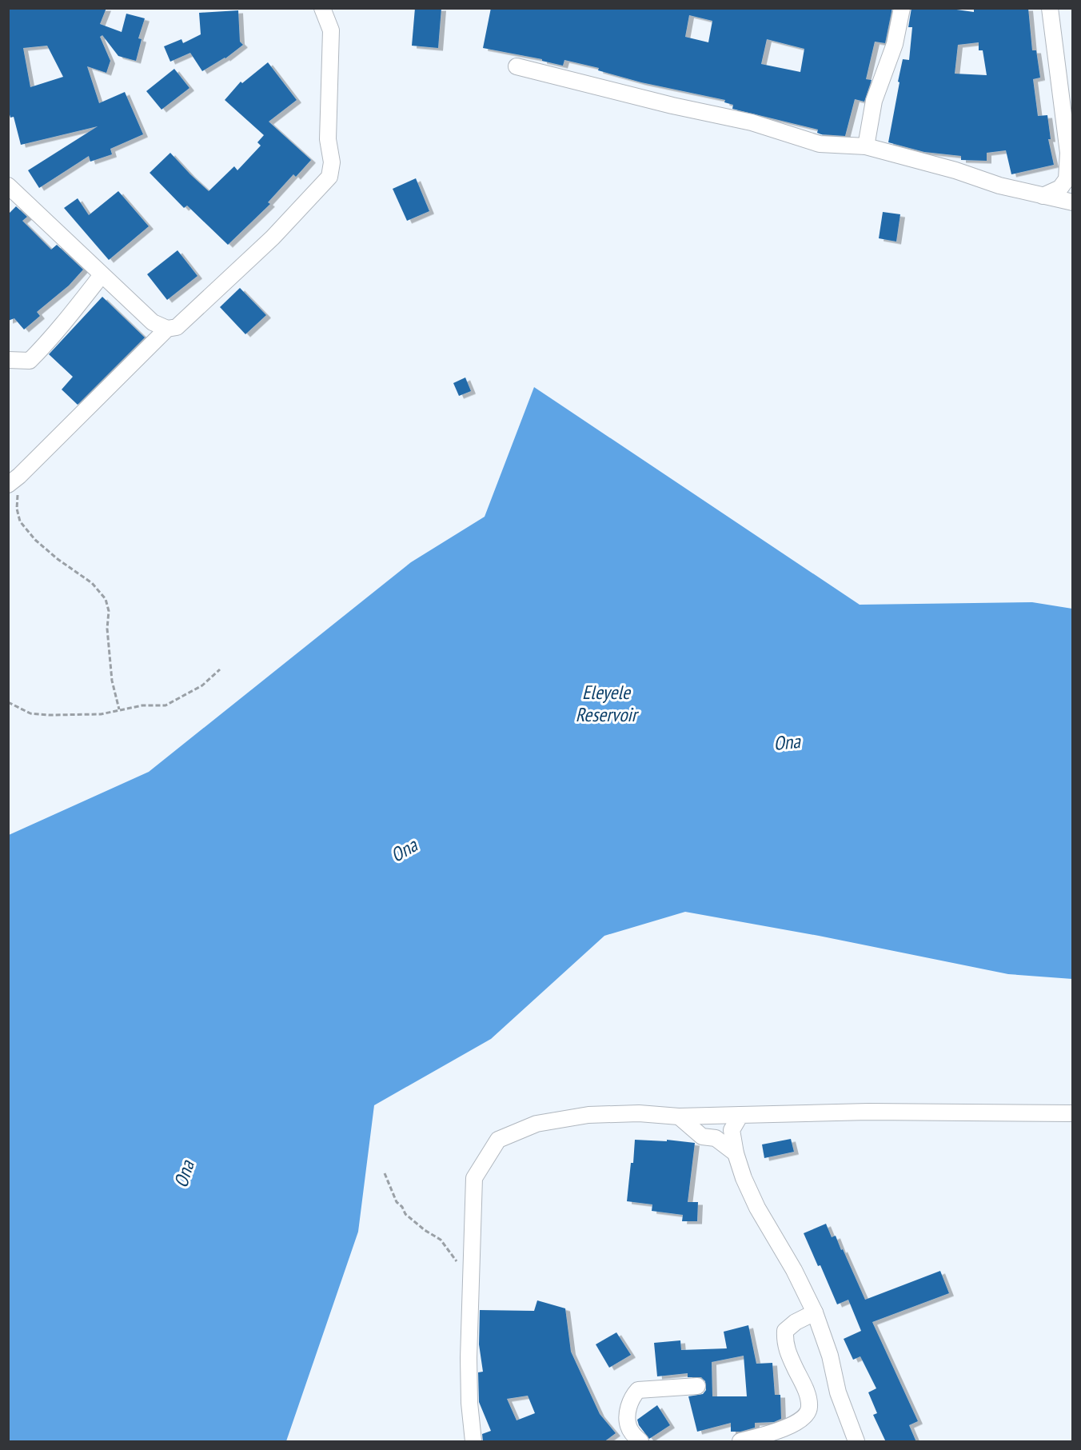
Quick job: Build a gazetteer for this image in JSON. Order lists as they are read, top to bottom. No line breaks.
{"water":["Eleyele Reservoir","Ona"]}
